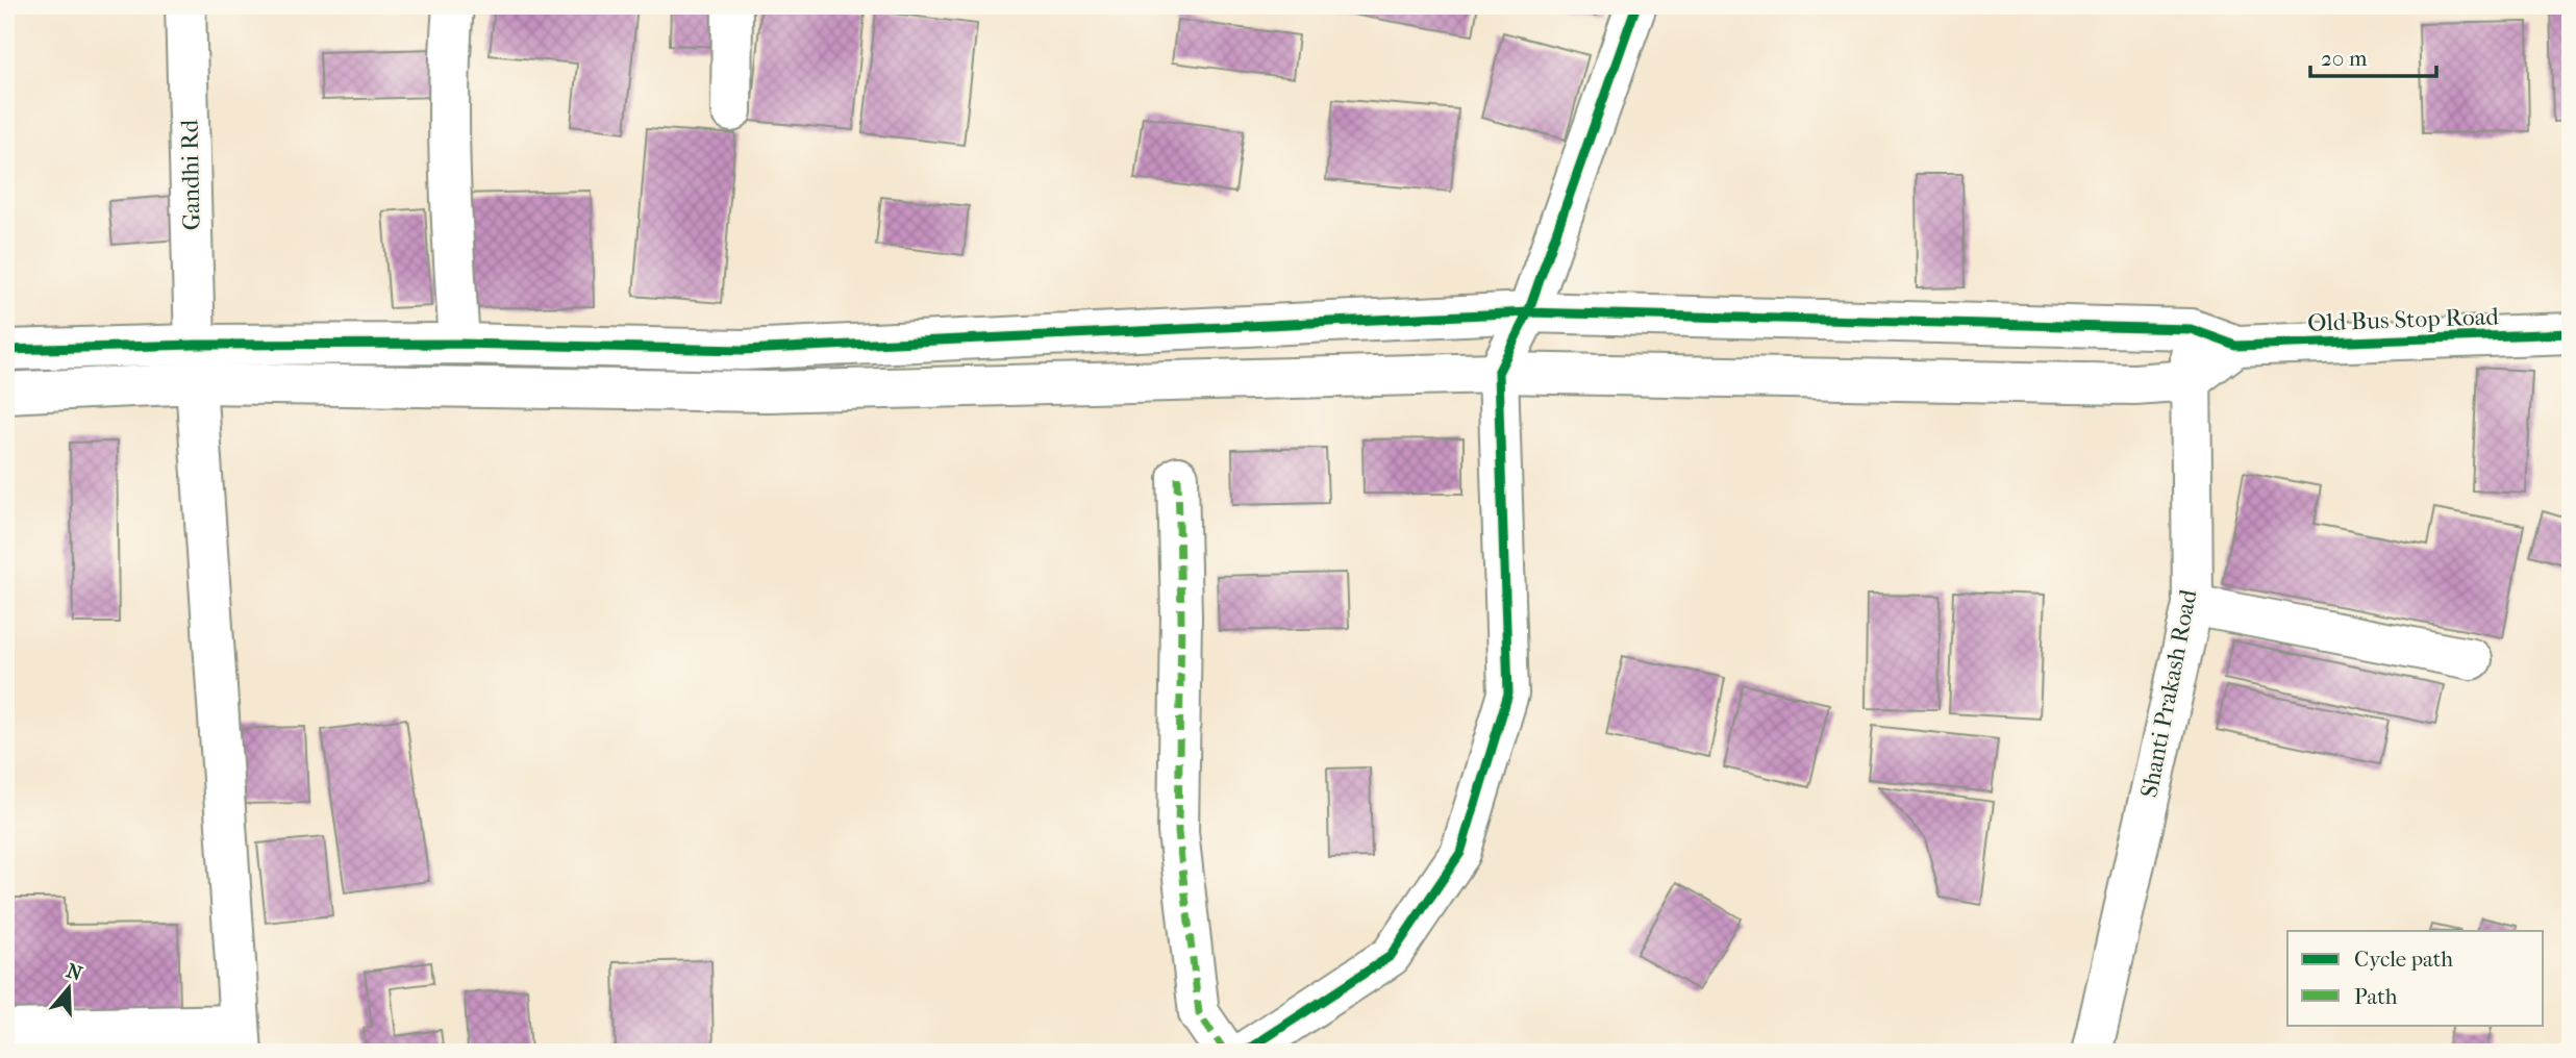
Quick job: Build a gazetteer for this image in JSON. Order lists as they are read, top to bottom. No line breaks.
{"streets":{"street":["Gandhi Rd","Old Bus Stop Road","Shanti Prakash Road"]},"legend":["Cycle path","Path"],"scale_bar":"20 m","north":"top"}
